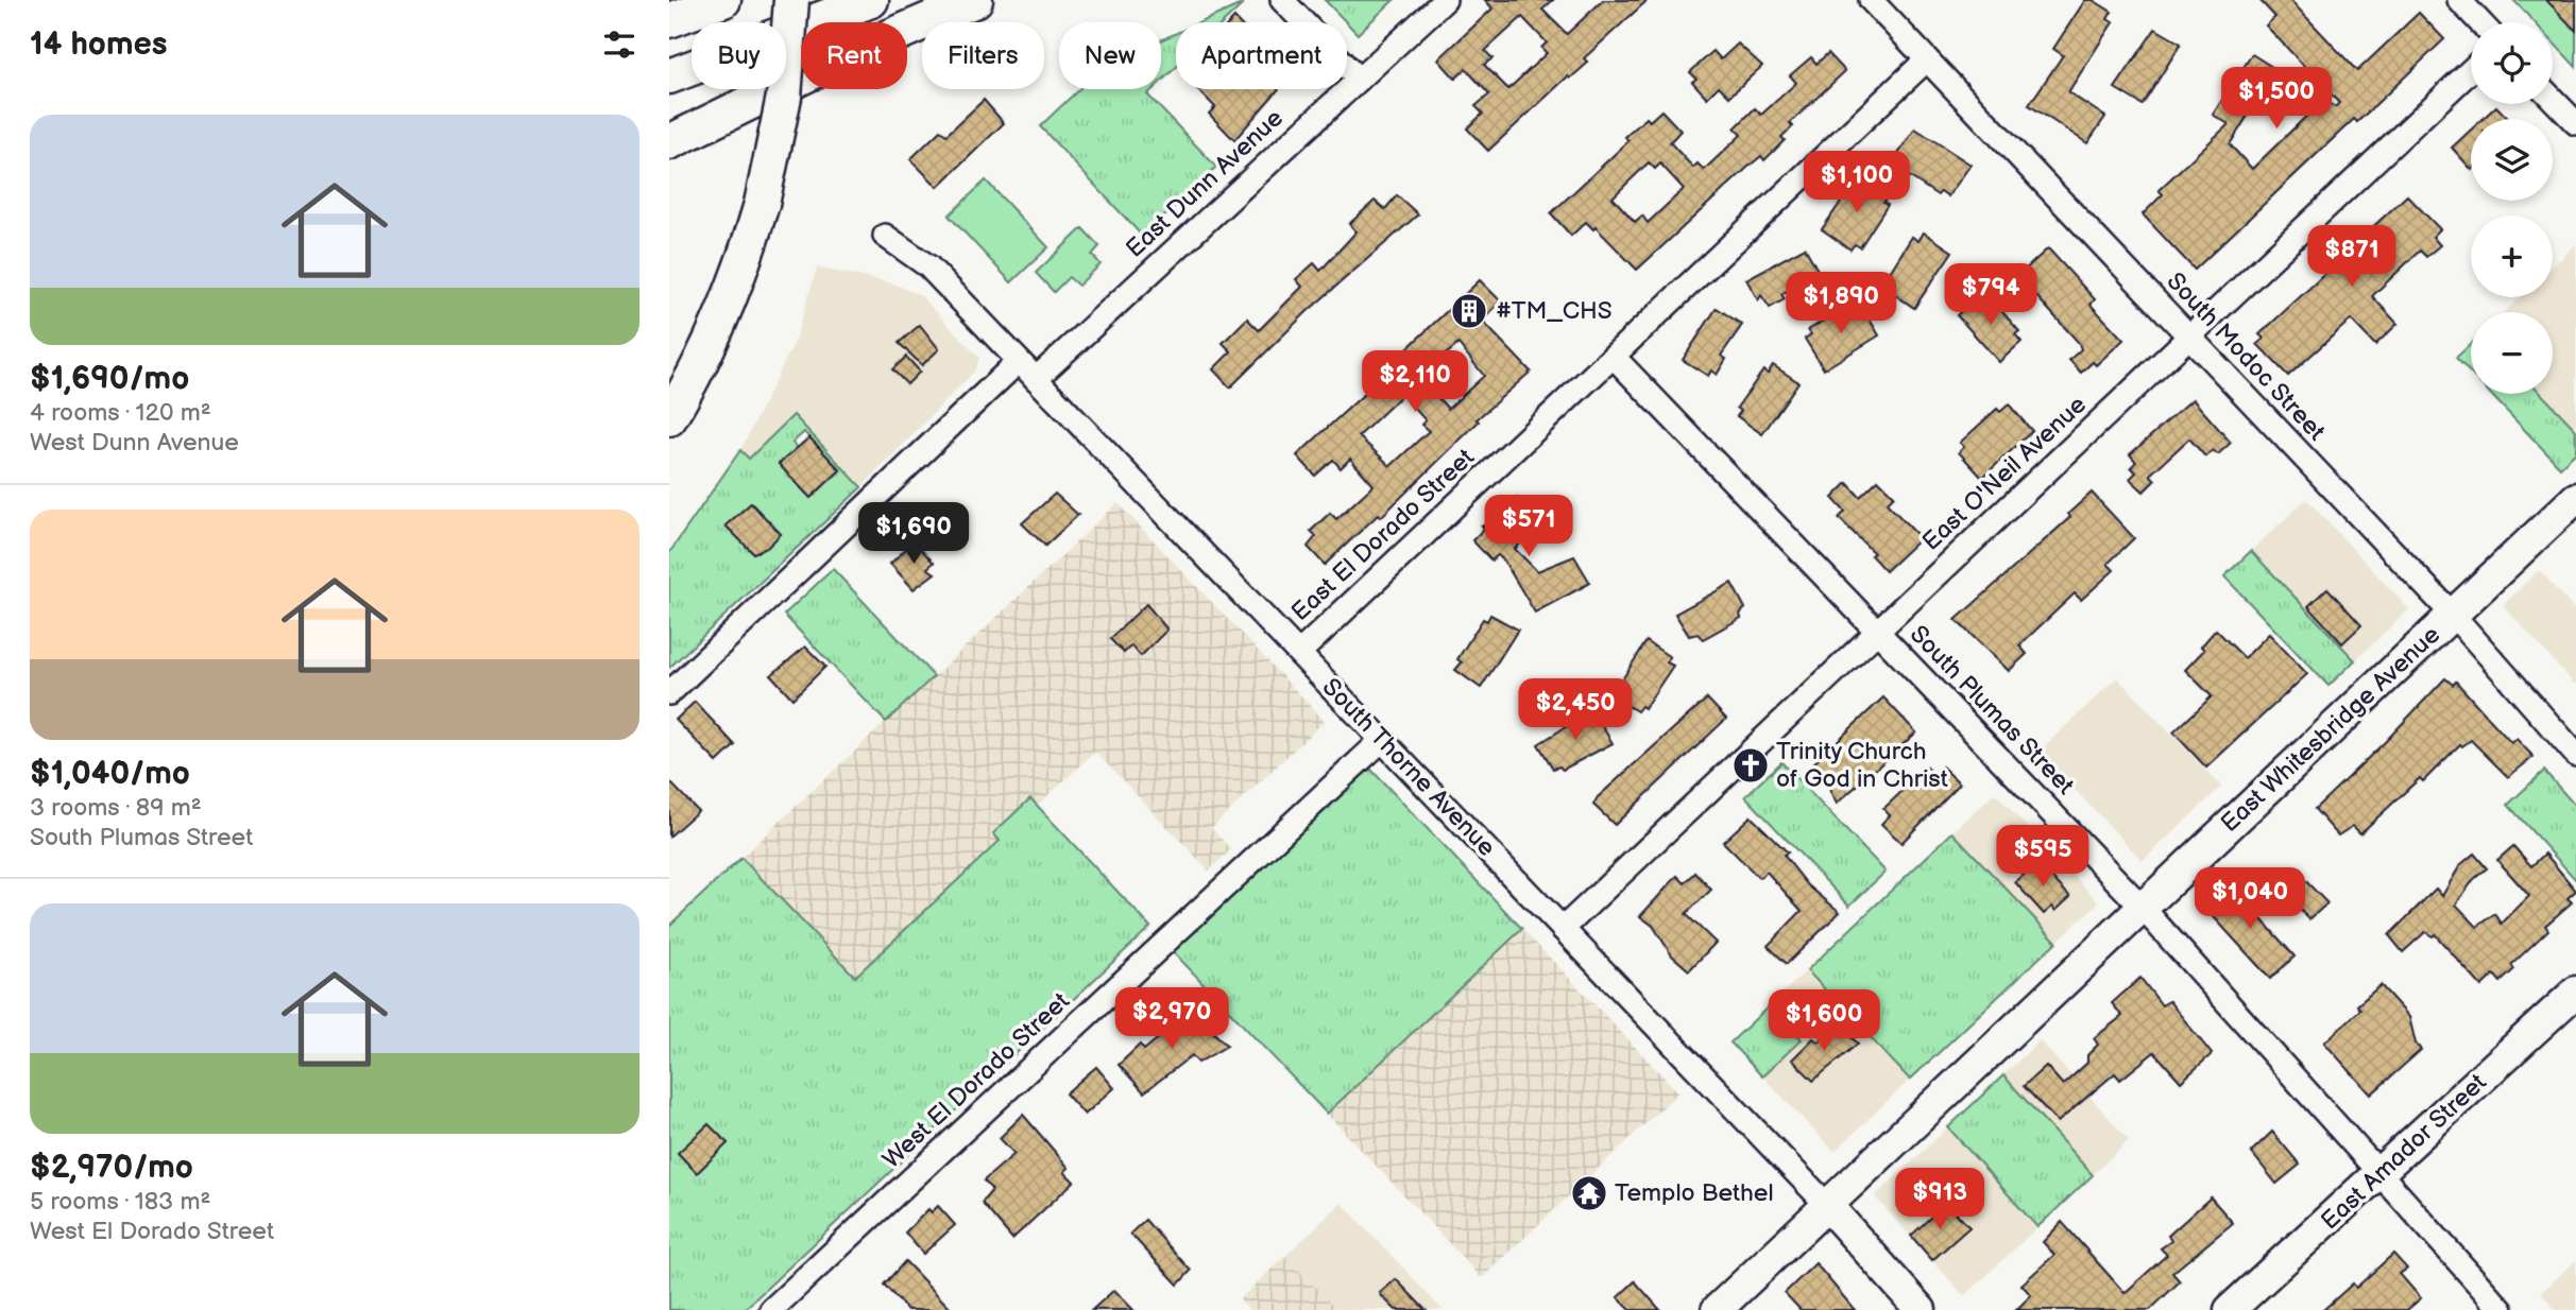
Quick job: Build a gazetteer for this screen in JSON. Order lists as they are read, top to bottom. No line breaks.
{"streets":{"main road":["East Whitesbridge Avenue","South Thorne Avenue","East Amador Street"],"street":["East Dunn Avenue","South Modoc Street","East O'Neil Avenue","East El Dorado Street","South Plumas Street","West El Dorado Street"]},"crossings":[["East Dunn Avenue","South Thorne Avenue"],["South Modoc Street","East O'Neil Avenue"],["South Modoc Street","East El Dorado Street"],["South Modoc Street","East Whitesbridge Avenue"],["East O'Neil Avenue","South Plumas Street"],["East O'Neil Avenue","South Thorne Avenue"],["East El Dorado Street","South Plumas Street"],["East El Dorado Street","South Thorne Avenue"],["South Plumas Street","East Whitesbridge Avenue"],["South Plumas Street","East Amador Street"],["East Whitesbridge Avenue","South Thorne Avenue"],["South Thorne Avenue","West El Dorado Street"]],"places":{"building":["#TM_CHS"],"church":["Trinity Church of God in Christ"],"temple":["Templo Bethel"]},"page":{"heading":"14 homes","map_buttons":["+","−"],"chip":["Buy","Rent","Filters","New","Apartment"],"price":["$1,500","$1,100","$871","$794","$1,890","$2,110","$571","$1,690","$2,450","$595","$1,040","$2,970","$1,600","$913"],"list":[{"name":"$1,690/mo","note":"4 rooms · 120 m² · West Dunn Avenue"},{"name":"$1,040/mo","note":"3 rooms · 89 m² · South Plumas Street"},{"name":"$2,970/mo","note":"5 rooms · 183 m² · West El Dorado Street"}]}}
